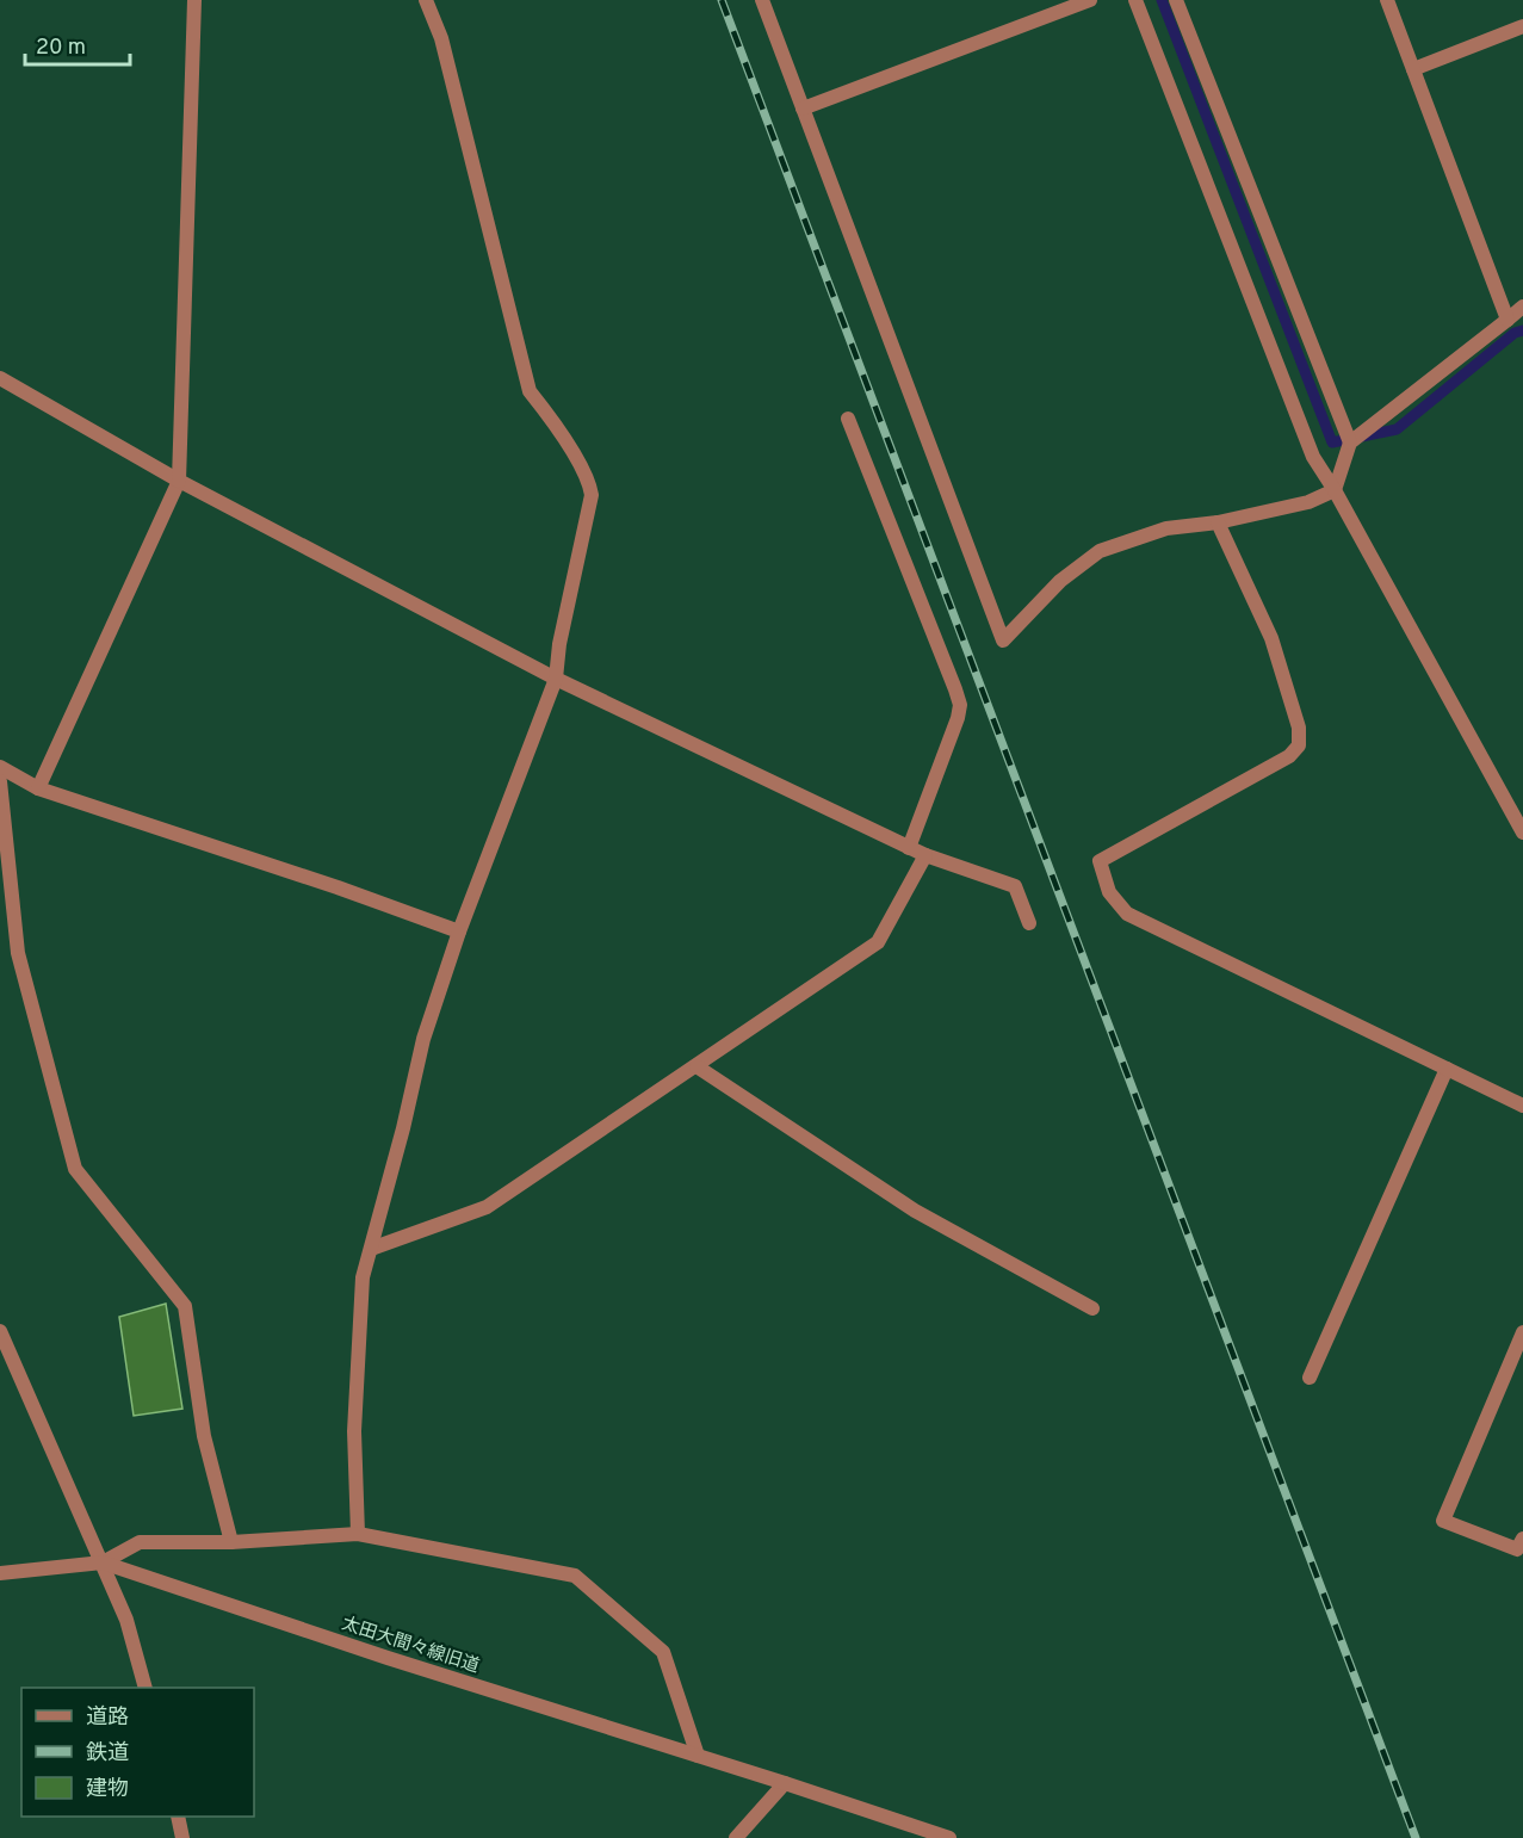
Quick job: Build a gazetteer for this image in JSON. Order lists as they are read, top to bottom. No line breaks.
{"streets":{"street":["太田大間々線旧道"]},"legend":["道路","鉄道","建物"],"scale_bar":"20 m"}
